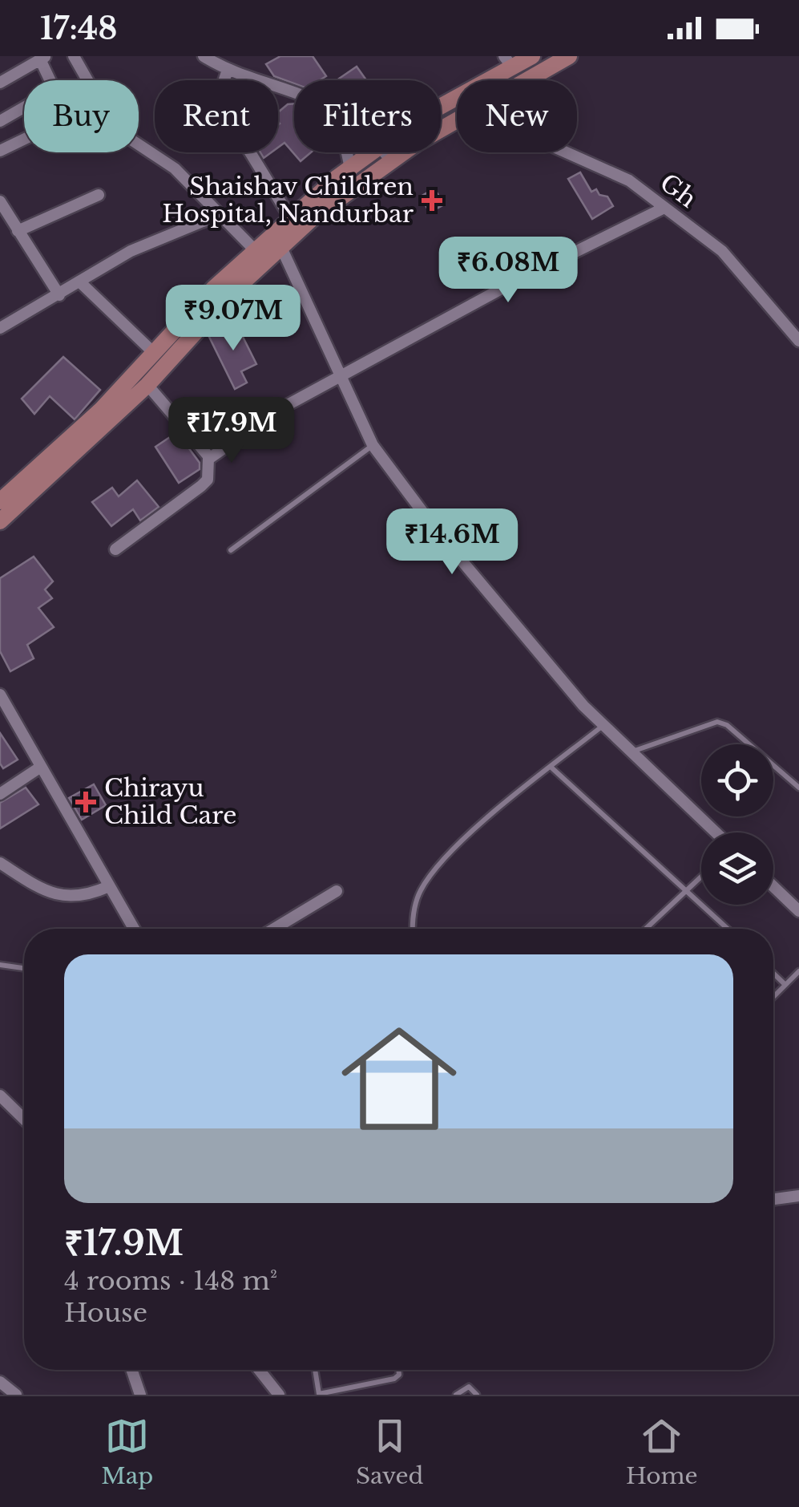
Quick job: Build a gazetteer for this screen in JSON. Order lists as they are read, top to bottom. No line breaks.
{"streets":{"street":["Gh"]},"places":{"health":["Shaishav Children Hospital, Nandurbar","Chirayu Child Care"]},"page":{"status":"17:48","chip":["Buy","Rent","Filters","New"],"price":["₹6.08M","₹9.07M","₹17.9M","₹14.6M"],"list":[{"name":"₹17.9M","note":"4 rooms · 148 m² · House"}],"tabs":["Map","Saved","Home"]}}
